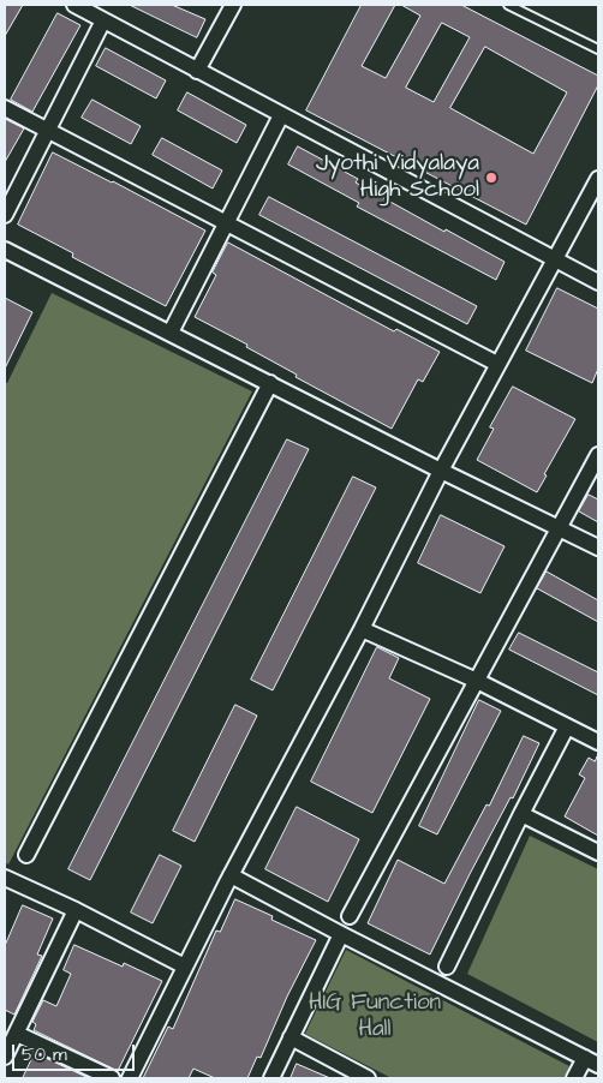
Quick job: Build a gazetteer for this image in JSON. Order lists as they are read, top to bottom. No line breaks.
{"parks":["HIG Function Hall"],"places":["Jyothi Vidyalaya High School"],"scale_bar":"50 m"}
